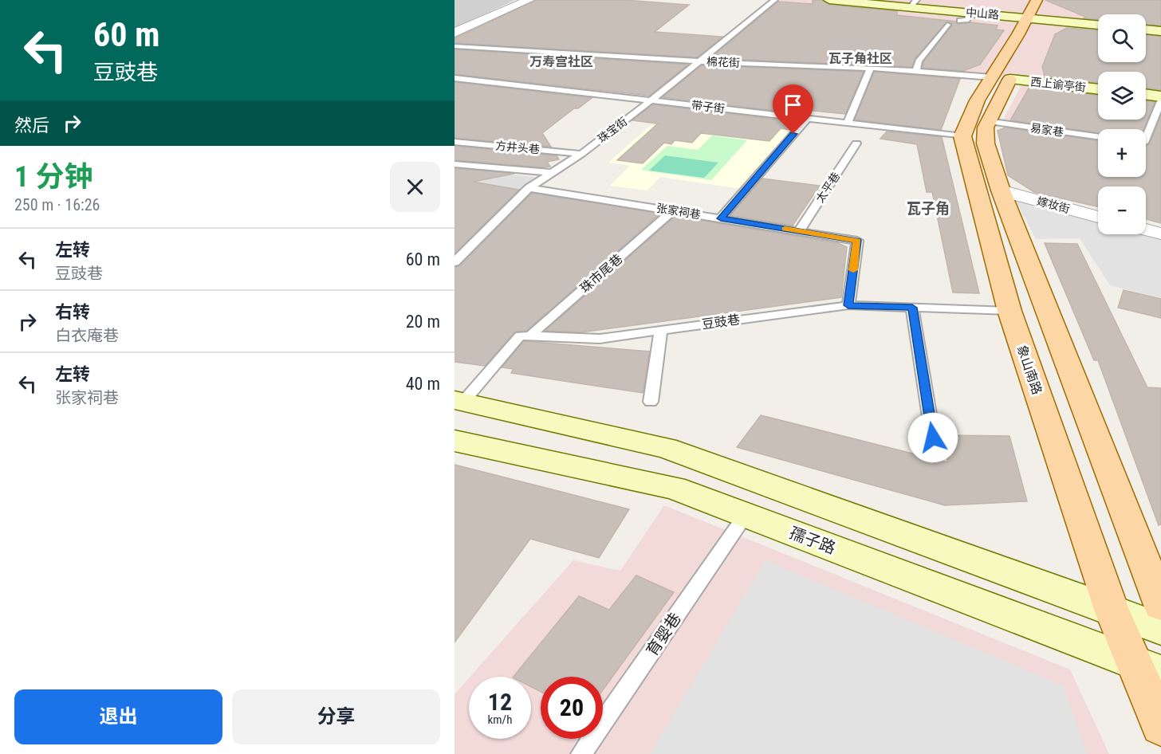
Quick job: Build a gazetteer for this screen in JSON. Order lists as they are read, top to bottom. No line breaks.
{"streets":{"main road":["中山路","西上谕亭街","象山南路","孺子路"],"street":["嫁妆街"],"lane":["棉花街","带子街","珠宝街","易家巷","方井头巷","太平巷","张家祠巷","珠市尾巷","豆豉巷","育婴巷"]},"crossings":[["棉花街","珠宝街"],["带子街","珠宝街"],["带子街","象山南路"],["珠宝街","方井头巷"],["珠宝街","张家祠巷"],["太平巷","张家祠巷"],["张家祠巷","珠市尾巷"],["张家祠巷","豆豉巷"],["珠市尾巷","豆豉巷"],["豆豉巷","象山南路"],["象山南路","孺子路"],["孺子路","育婴巷"]],"districts":["瓦子角社区","万寿宫社区","瓦子角"],"page":{"turn":["60 m","豆豉巷"],"map_buttons":["+","−"],"then":"然后","heading":["1 分钟","250 m · 16:26"],"list":[{"name":"左转","note":"豆豉巷","value":"60 m"},{"name":"右转","note":"白衣庵巷","value":"20 m"},{"name":"左转","note":"张家祠巷","value":"40 m"}],"speed":"12 km/h","limit":"20","buttons":["退出","分享"]}}
